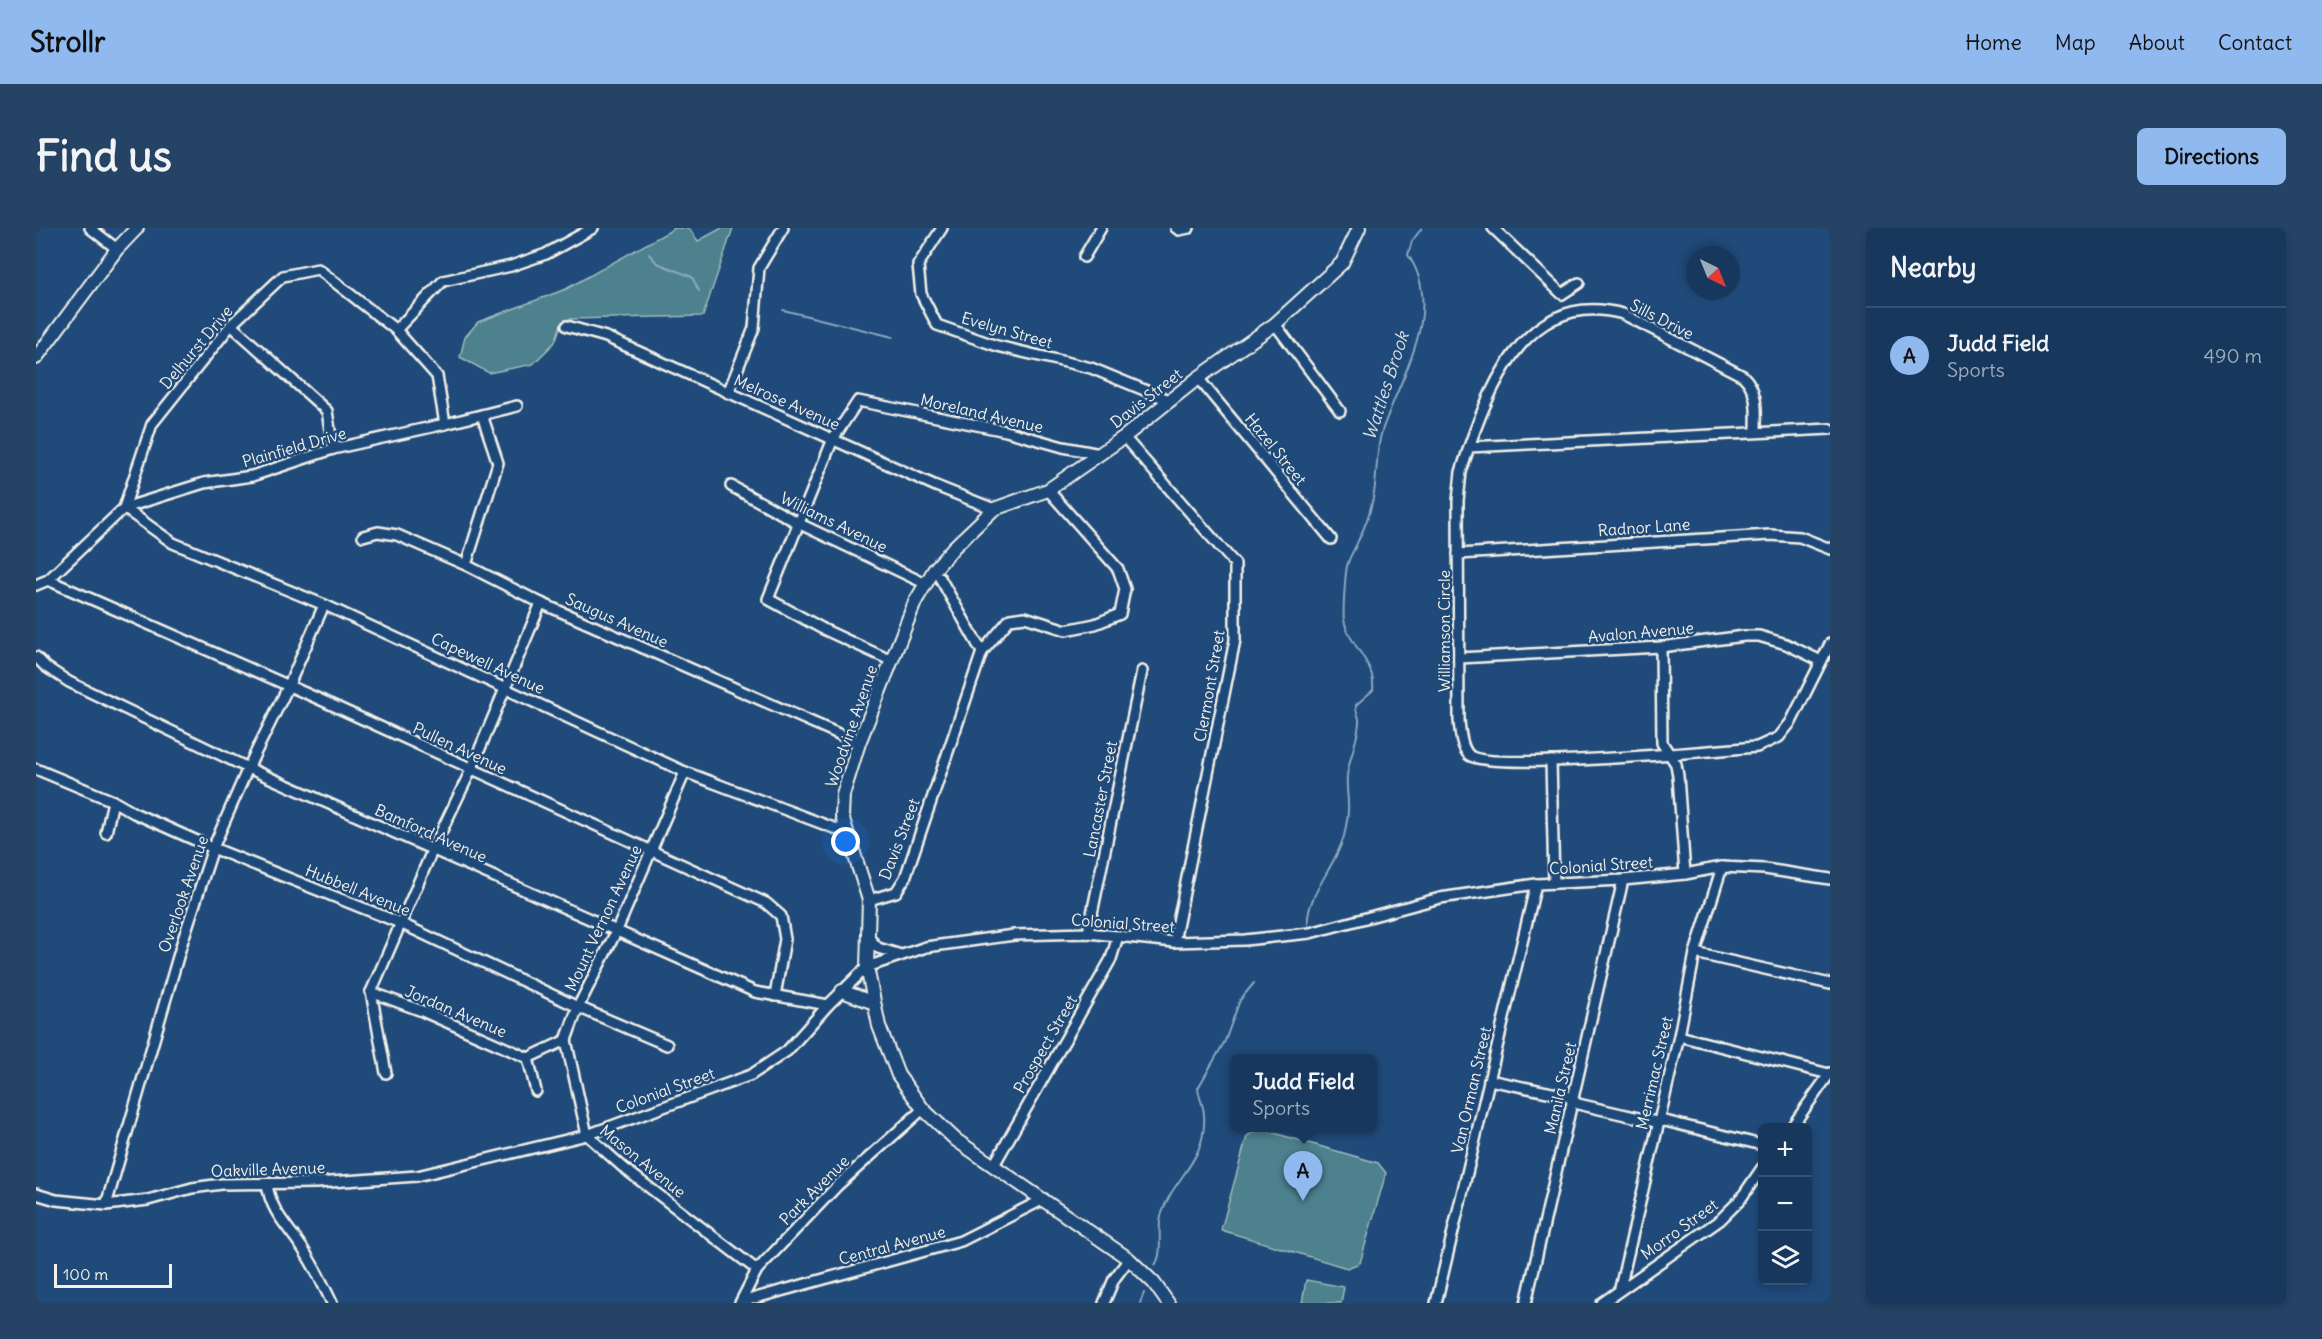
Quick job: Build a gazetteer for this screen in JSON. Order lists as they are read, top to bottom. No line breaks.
{"streets":{"main road":["Davis Street","Woodvine Avenue"],"street":["Sills Drive","Evelyn Street","Delhurst Drive","Melrose Avenue","Moreland Avenue","Plainfield Drive","Hazel Street","Williams Avenue","Radnor Lane","Saugus Avenue","Williamson Circle","Avalon Avenue","Capewell Avenue","Clermont Street","Pullen Avenue","Lancaster Street","Bamford Avenue","Colonial Street","Hubbell Avenue","Overlook Avenue","Mount Vernon Avenue","Jordan Avenue","Prospect Street","Merrimac Street","Manila Street","Van Orman Street","Mason Avenue","Oakville Avenue","Park Avenue","Morro Street","Central Avenue"]},"crossings":[["Sills Drive","Williamson Circle"],["Evelyn Street","Davis Street"],["Delhurst Drive","Plainfield Drive"],["Delhurst Drive","Capewell Avenue"],["Davis Street","Melrose Avenue"],["Davis Street","Moreland Avenue"],["Davis Street","Hazel Street"],["Davis Street","Clermont Street"],["Davis Street","Woodvine Avenue"],["Davis Street","Colonial Street"],["Davis Street","Prospect Street"],["Davis Street","Park Avenue"],["Davis Street","Central Avenue"],["Melrose Avenue","Moreland Avenue"],["Plainfield Drive","Capewell Avenue"],["Plainfield Drive","Pullen Avenue"],["Williams Avenue","Woodvine Avenue"],["Radnor Lane","Williamson Circle"],["Saugus Avenue","Woodvine Avenue"],["Williamson Circle","Avalon Avenue"],["Capewell Avenue","Woodvine Avenue"],["Capewell Avenue","Overlook Avenue"],["Capewell Avenue","Mount Vernon Avenue"],["Clermont Street","Colonial Street"],["Pullen Avenue","Bamford Avenue"],["Pullen Avenue","Overlook Avenue"],["Pullen Avenue","Mount Vernon Avenue"],["Lancaster Street","Colonial Street"],["Bamford Avenue","Colonial Street"],["Bamford Avenue","Overlook Avenue"],["Bamford Avenue","Mount Vernon Avenue"],["Colonial Street","Prospect Street"],["Colonial Street","Merrimac Street"],["Colonial Street","Manila Street"],["Colonial Street","Van Orman Street"],["Colonial Street","Mason Avenue"],["Colonial Street","Oakville Avenue"],["Hubbell Avenue","Overlook Avenue"],["Hubbell Avenue","Mount Vernon Avenue"],["Overlook Avenue","Oakville Avenue"],["Mount Vernon Avenue","Mason Avenue"],["Merrimac Street","Morro Street"],["Mason Avenue","Park Avenue"],["Park Avenue","Central Avenue"]],"water":["Wattles Brook"],"scale_bar":"100 m","north":"bottom right","page":{"header":"Strollr","nav":["Home","Map","About","Contact"],"buttons":"Directions","title":"Find us","heading":"Nearby","list":[{"mark":"A","name":"Judd Field","note":"Sports","value":"490 m"}],"popup":["Judd Field","Sports"],"map_buttons":["+","−"],"pins":"A","scale":"100 m"}}
